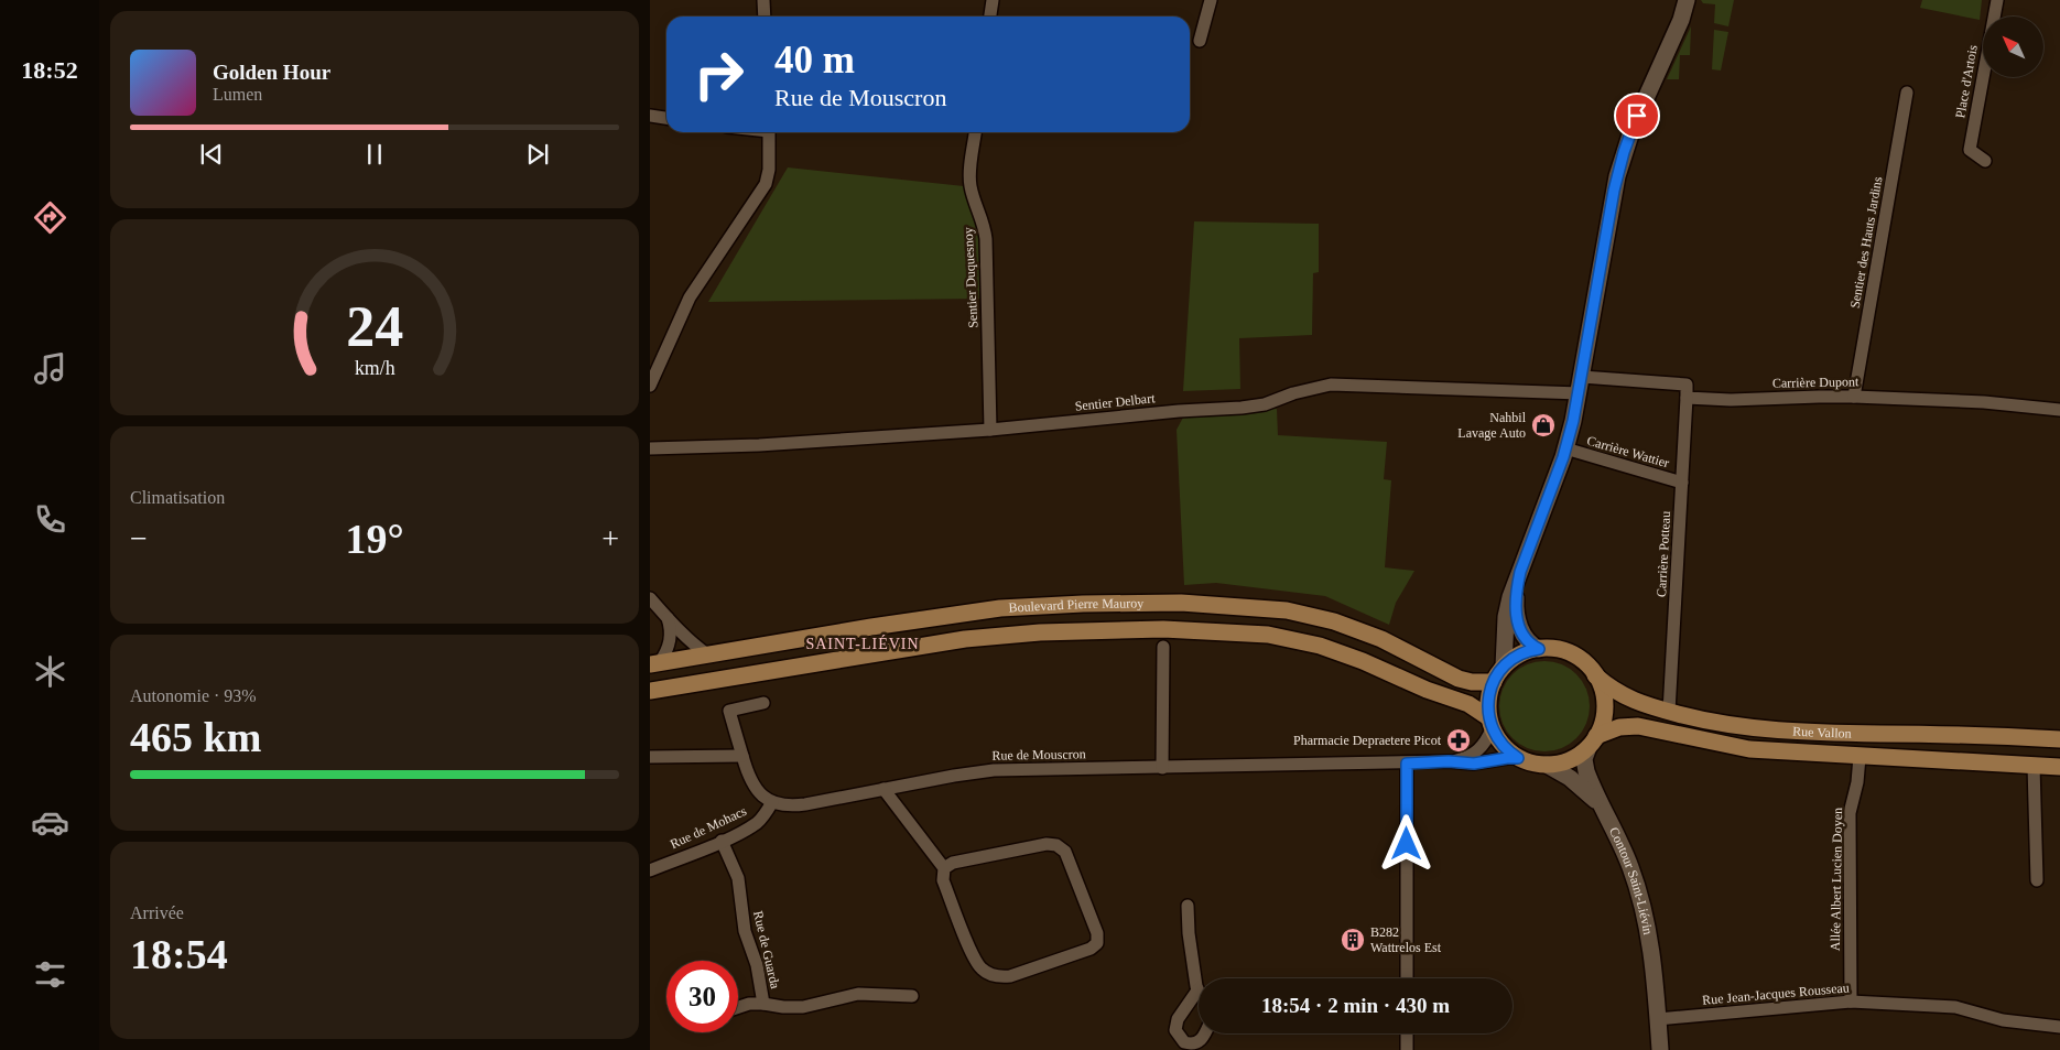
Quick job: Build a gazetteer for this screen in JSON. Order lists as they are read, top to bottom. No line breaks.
{"streets":{"main road":["Boulevard Pierre Mauroy","Rue Vallon","Contour Saint-Liévin"],"street":["Place d'Artois","Sentier des Hauts Jardins","Sentier Duquesnoy","Carrière Dupont","Sentier Delbart","Carrière Wattier","Carrière Potteau","Rue de Mouscron","Rue de Mohacs","Allée Albert Lucien Doyen","Rue de Guarda","Rue Jean-Jacques Rousseau"]},"crossings":[["Sentier des Hauts Jardins","Carrière Dupont"],["Sentier Duquesnoy","Sentier Delbart"],["Carrière Dupont","Carrière Potteau"],["Carrière Wattier","Carrière Potteau"],["Carrière Potteau","Rue Vallon"],["Boulevard Pierre Mauroy","Rue Vallon"],["Boulevard Pierre Mauroy","Rue de Mouscron"],["Boulevard Pierre Mauroy","Contour Saint-Liévin"],["Rue Vallon","Rue de Mouscron"],["Rue Vallon","Allée Albert Lucien Doyen"],["Rue Vallon","Contour Saint-Liévin"],["Rue de Mouscron","Rue de Mohacs"],["Rue de Mouscron","Contour Saint-Liévin"],["Rue de Mohacs","Rue de Guarda"],["Allée Albert Lucien Doyen","Rue Jean-Jacques Rousseau"],["Contour Saint-Liévin","Rue Jean-Jacques Rousseau"]],"districts":["SAINT-LIÉVIN"],"places":{"shop":["Nahbil Lavage Auto"],"pharmacy":["Pharmacie Depraetere Picot"],"building":["B282 Wattrelos Est"]},"north":"top left","page":{"tabs":"18:52","turn":["40 m","Rue de Mouscron"],"song":["Golden Hour","Lumen"],"tile":["Climatisation",["Autonomie · 93%","465 km"],["Arrivée","18:54"]],"heat":["−","19°","+"],"limit":"30","trip":"18:54 · 2 min · 430 m","gauge":["24","km/h"]}}
